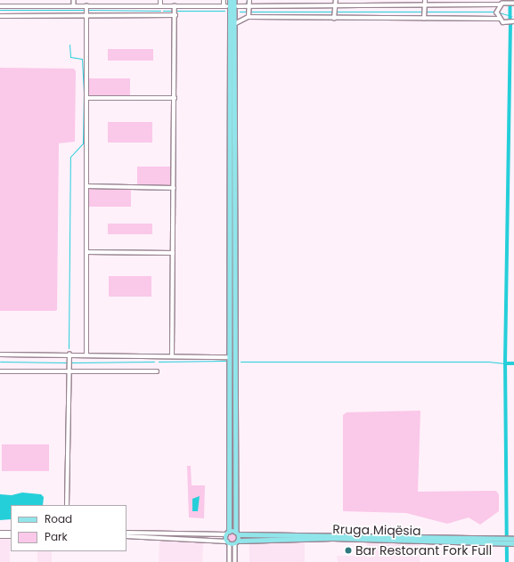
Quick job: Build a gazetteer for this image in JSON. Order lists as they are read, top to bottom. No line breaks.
{"streets":{"main road":["Rruga Miqësia"]},"places":["Bar Restorant Fork Full"],"legend":["Road","Park"]}
